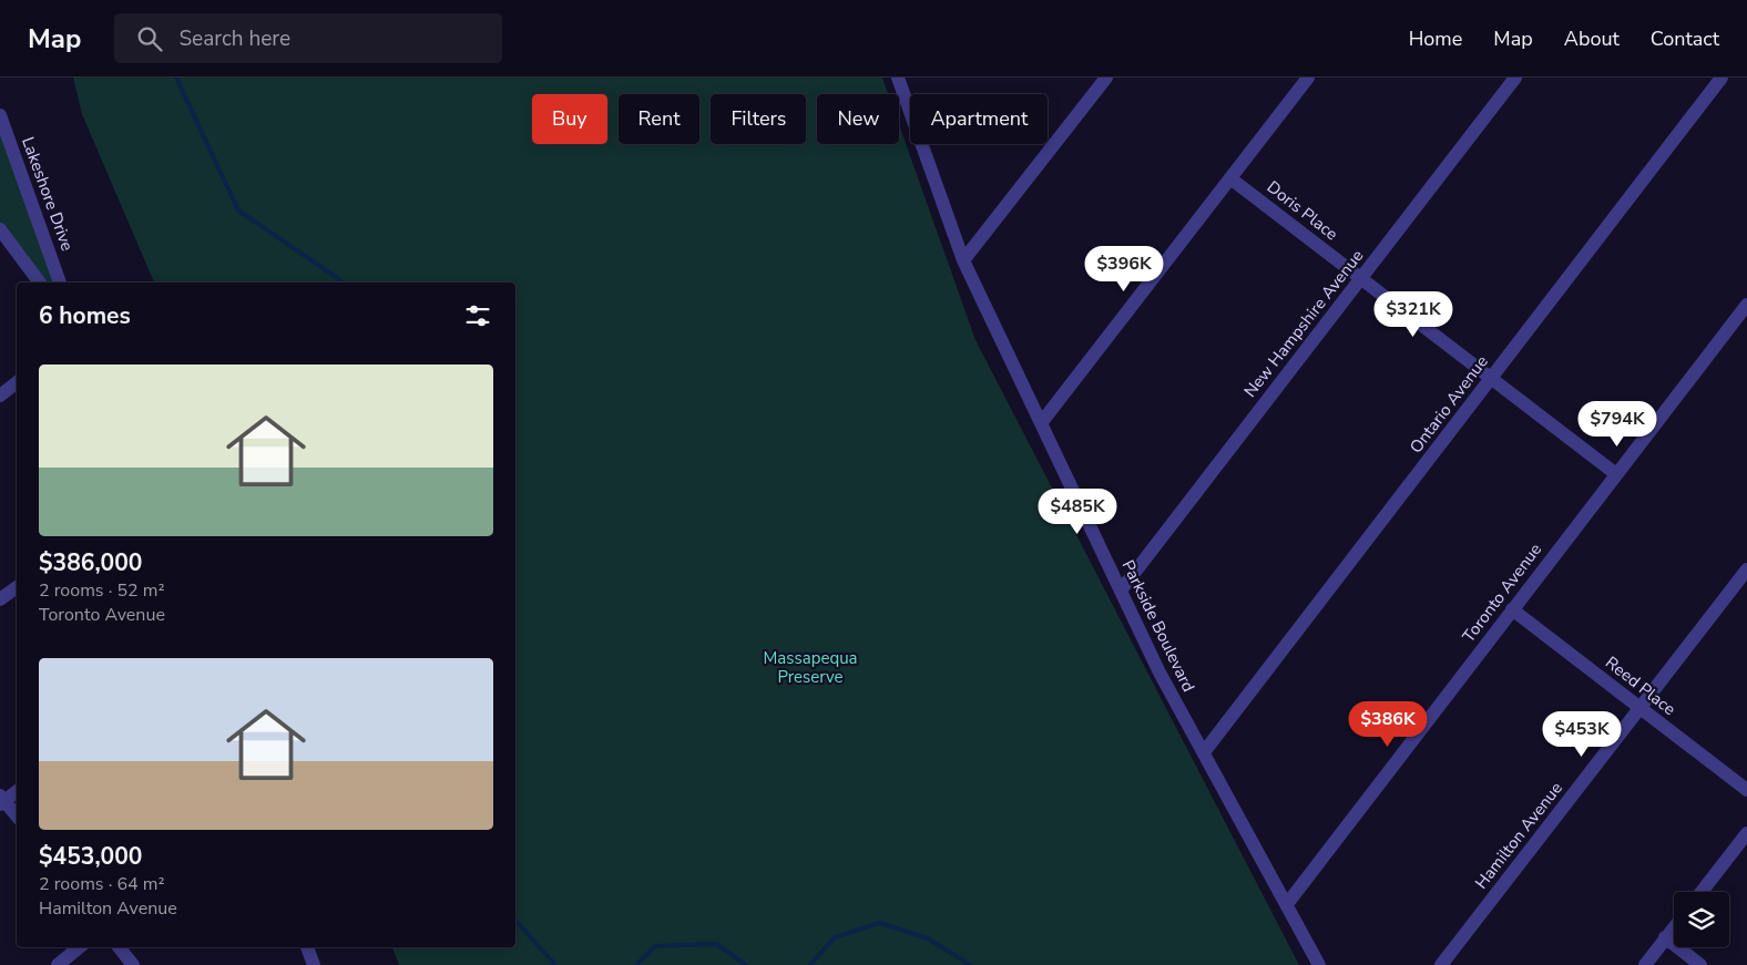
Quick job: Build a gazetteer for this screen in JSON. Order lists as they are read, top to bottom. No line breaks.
{"streets":{"street":["Lakeshore Drive","Doris Place","New Hampshire Avenue","Ontario Avenue","Toronto Avenue","Parkside Boulevard","Reed Place","Hamilton Avenue"]},"crossings":[["Doris Place","New Hampshire Avenue"],["Doris Place","Ontario Avenue"],["Doris Place","Toronto Avenue"],["New Hampshire Avenue","Parkside Boulevard"],["Ontario Avenue","Parkside Boulevard"],["Toronto Avenue","Parkside Boulevard"],["Toronto Avenue","Reed Place"],["Reed Place","Hamilton Avenue"]],"parks":["Massapequa Preserve"],"page":{"header":"Map","search":"Search here","nav":["Home","Map","About","Contact"],"chip":["Buy","Rent","Filters","New","Apartment"],"price":["$396K","$321K","$794K","$485K","$386K","$453K"],"heading":"6 homes","list":[{"name":"$386,000","note":"2 rooms · 52 m² · Toronto Avenue"},{"name":"$453,000","note":"2 rooms · 64 m² · Hamilton Avenue"}]}}
